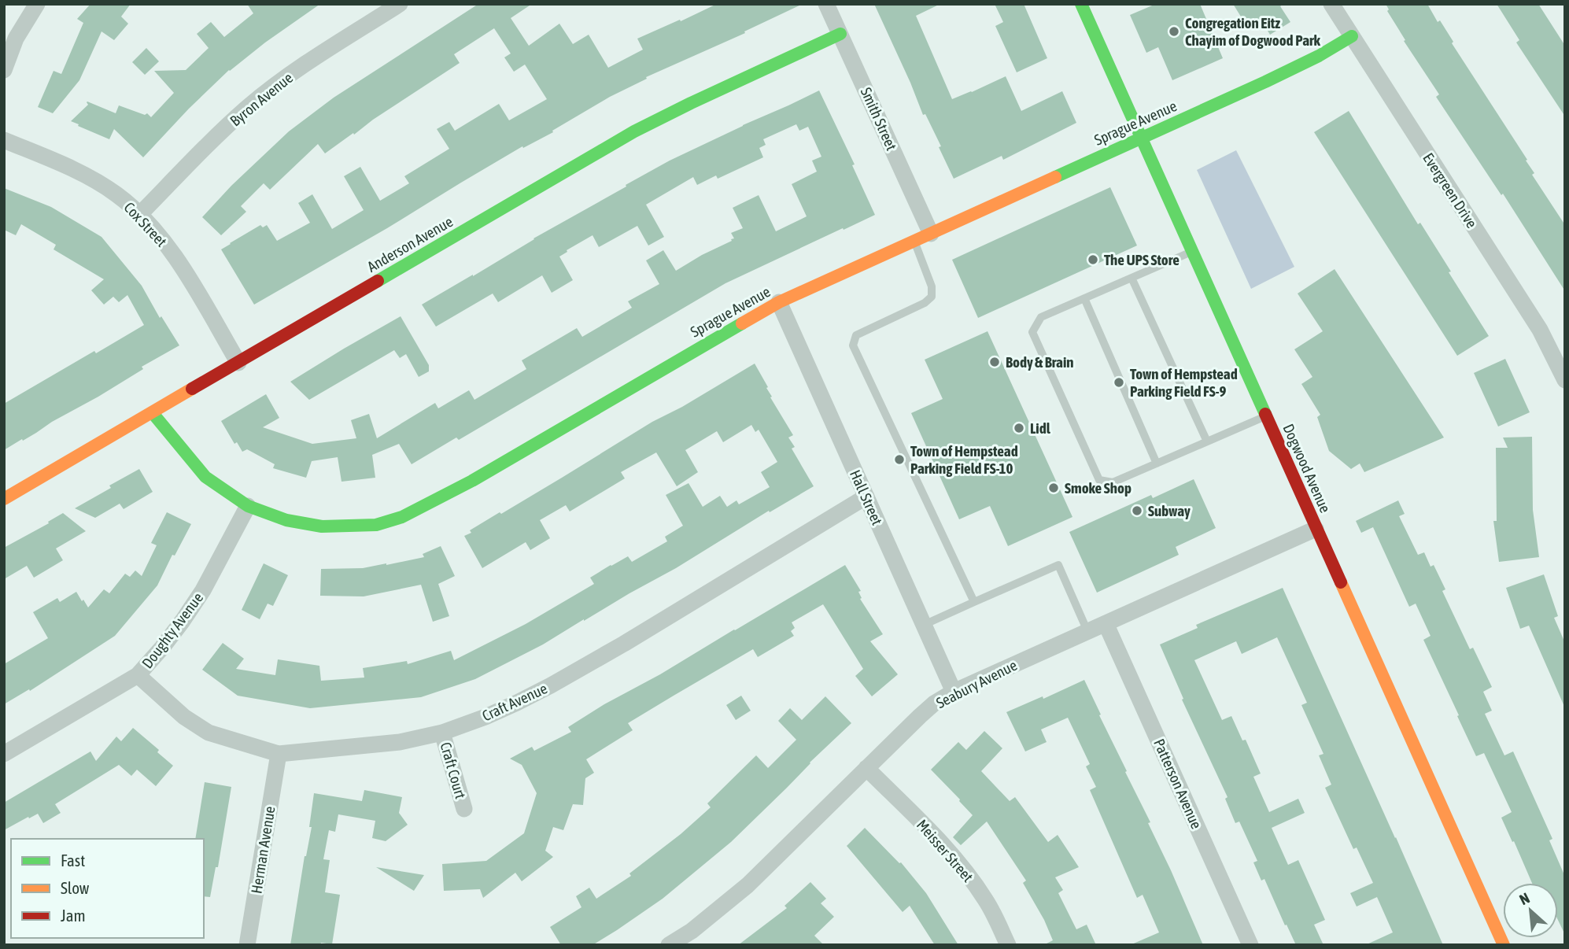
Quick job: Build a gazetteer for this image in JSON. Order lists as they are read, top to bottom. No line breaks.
{"streets":{"street":["Byron Avenue","Smith Street","Sprague Avenue","Evergreen Drive","Cox Street","Anderson Avenue","Dogwood Avenue","Hall Street","Doughty Avenue","Seabury Avenue","Craft Avenue","Craft Court","Patterson Avenue","Herman Avenue","Meisser Street"]},"crossings":[["Byron Avenue","Cox Street"],["Smith Street","Sprague Avenue"],["Smith Street","Anderson Avenue"],["Sprague Avenue","Evergreen Drive"],["Sprague Avenue","Anderson Avenue"],["Sprague Avenue","Dogwood Avenue"],["Sprague Avenue","Hall Street"],["Sprague Avenue","Doughty Avenue"],["Cox Street","Anderson Avenue"],["Dogwood Avenue","Seabury Avenue"],["Hall Street","Seabury Avenue"],["Hall Street","Craft Avenue"],["Doughty Avenue","Craft Avenue"],["Seabury Avenue","Patterson Avenue"],["Seabury Avenue","Meisser Street"],["Craft Avenue","Craft Court"],["Craft Avenue","Herman Avenue"]],"places":["Congregation Eitz Chayim of Dogwood Park","The UPS Store","Body & Brain","Town of Hempstead Parking Field FS-9","Lidl","Town of Hempstead Parking Field FS-10","Smoke Shop","Subway"],"legend":["Fast","Slow","Jam"],"north":"top left"}
